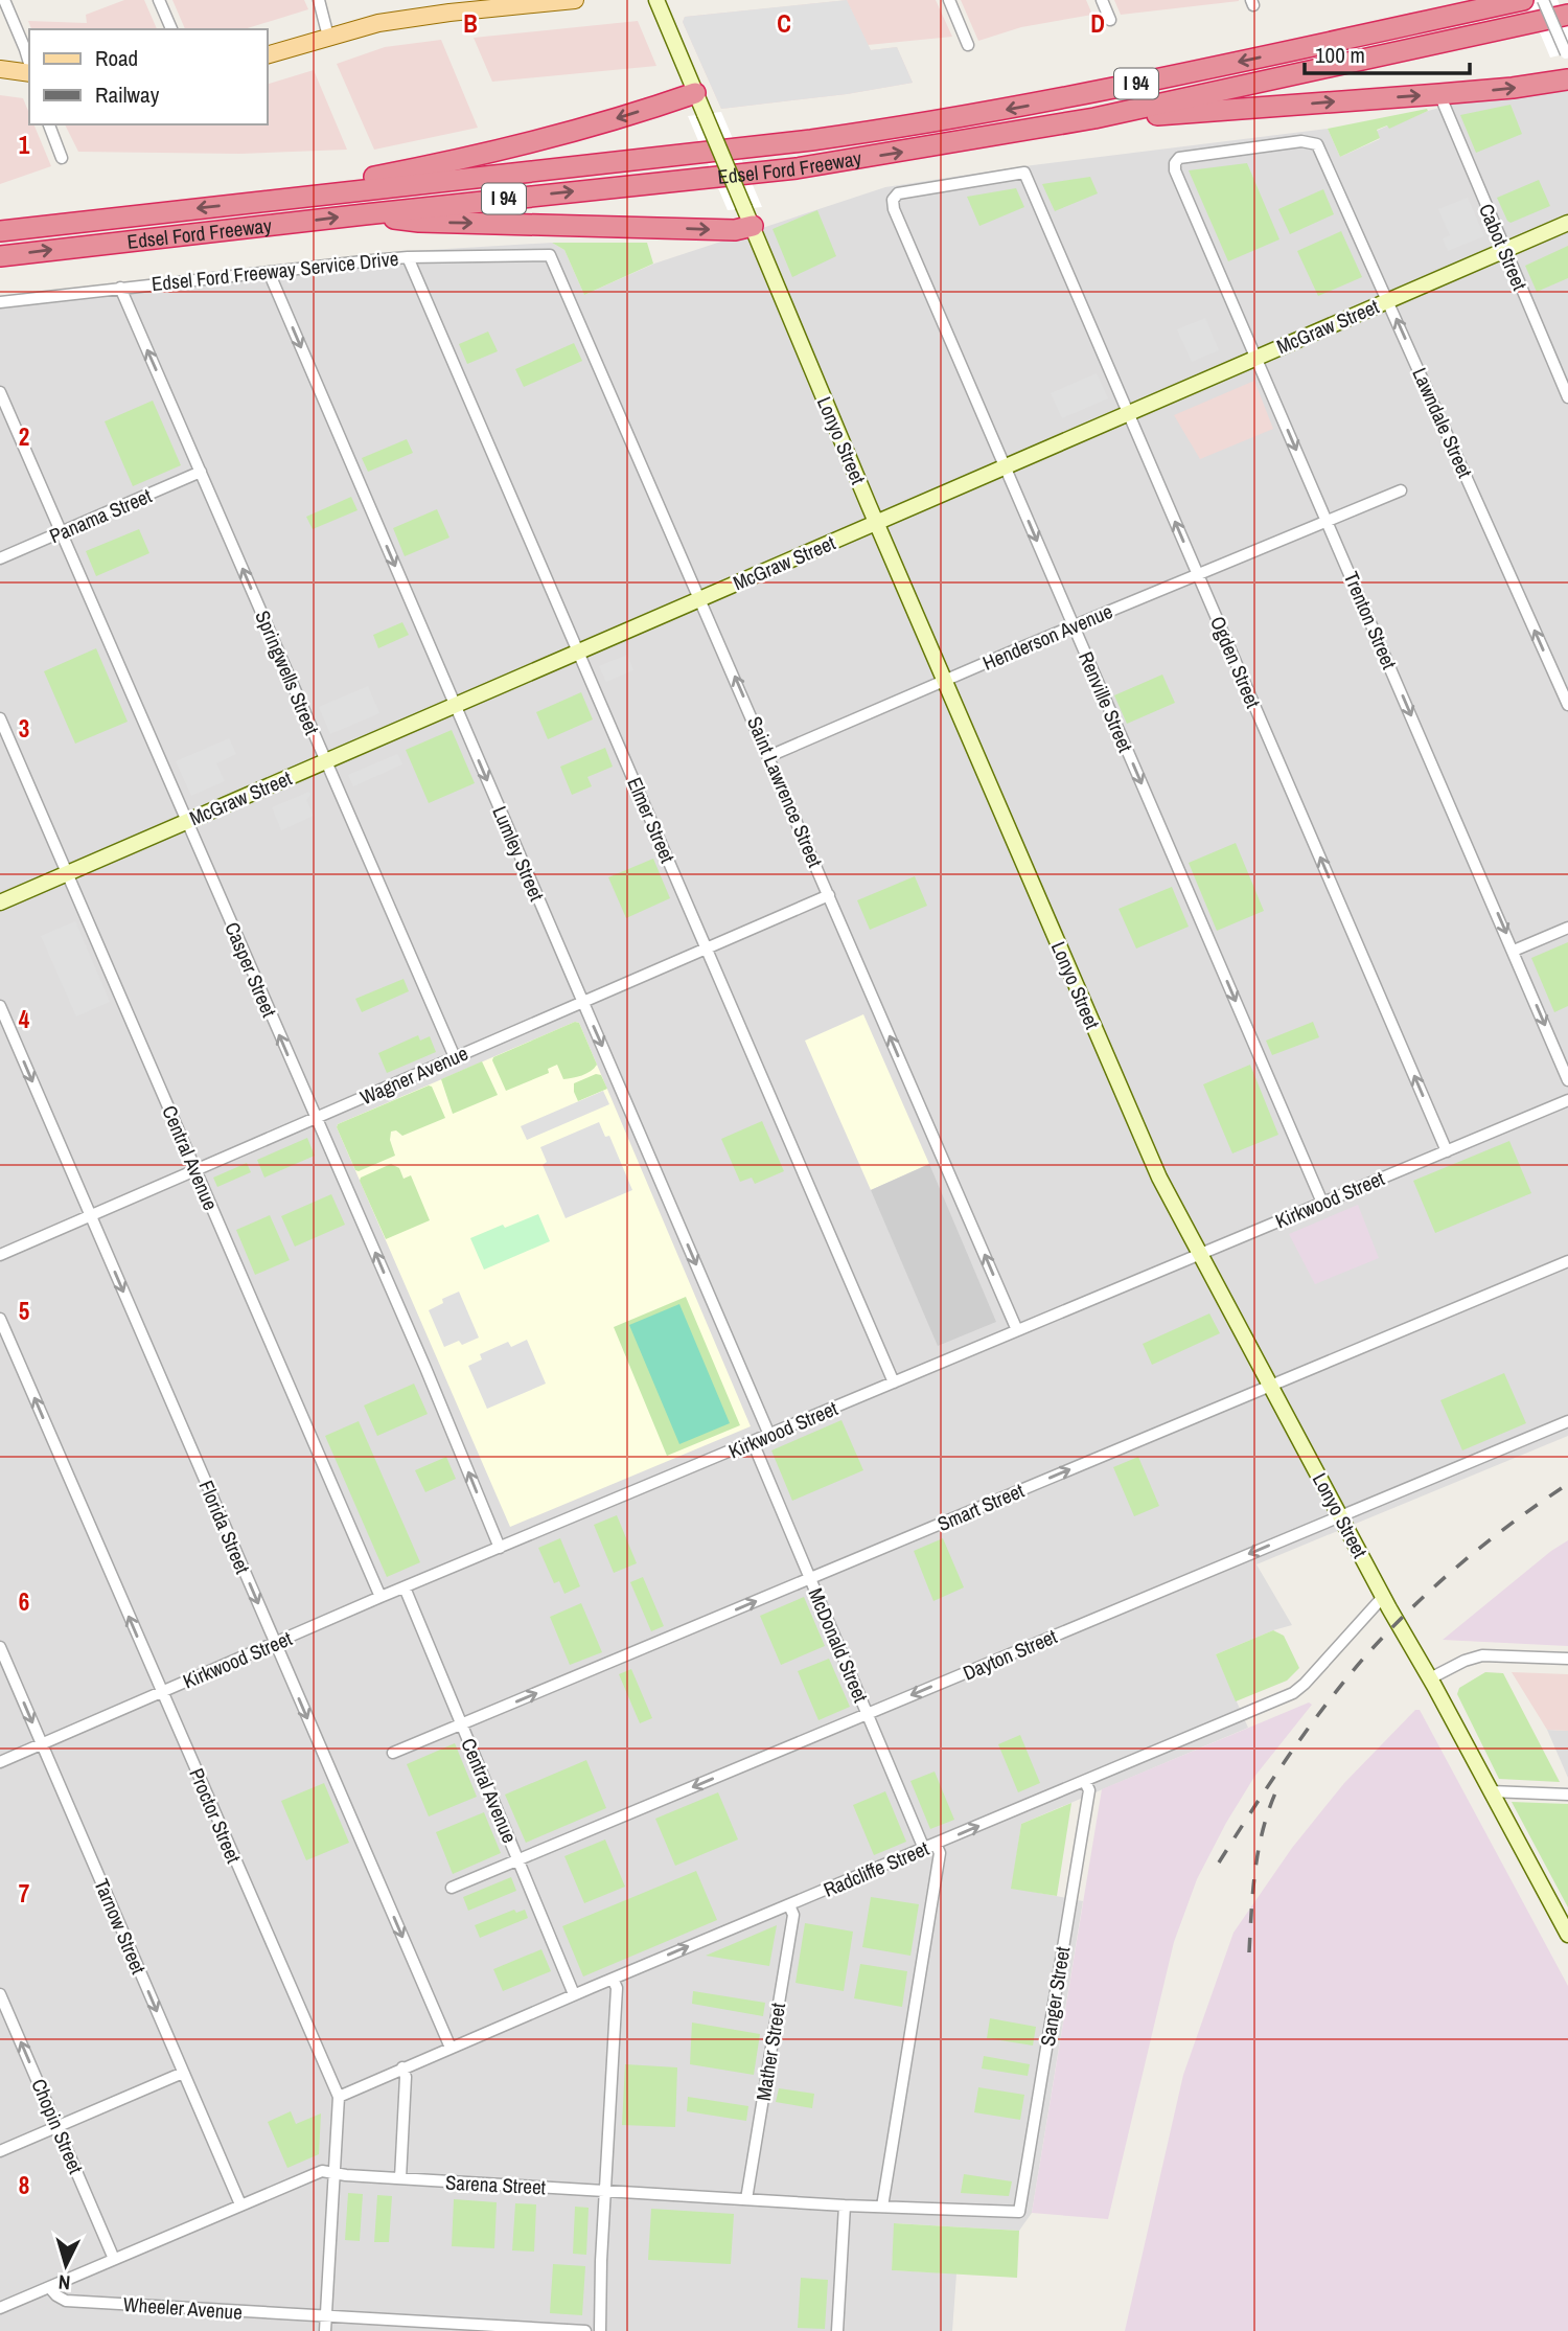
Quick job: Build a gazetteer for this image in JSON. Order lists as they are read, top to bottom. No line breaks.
{"streets":{"highway":["I 94","Edsel Ford Freeway"],"street":["Cabot Street","Edsel Ford Freeway Service Drive","McGraw Street","Lawndale Street","Lonyo Street","Panama Street","Trenton Street","Henderson Avenue","Ogden Street","Springwells Street","Renville Street","Saint Lawrence Street","Elmer Street","Lumley Street","Casper Street","Wagner Avenue","Central Avenue","Kirkwood Street","Smart Street","Florida Street","McDonald Street","Dayton Street","Proctor Street","Radcliffe Street","Tarnow Street","Sanger Street","Mather Street","Chopin Street","Sarena Street","Wheeler Avenue"]},"crossings":[["Cabot Street","McGraw Street"],["Edsel Ford Freeway Service Drive","Springwells Street"],["Edsel Ford Freeway Service Drive","Saint Lawrence Street"],["Edsel Ford Freeway Service Drive","Elmer Street"],["Edsel Ford Freeway Service Drive","Lumley Street"],["McGraw Street","Lawndale Street"],["McGraw Street","Lonyo Street"],["McGraw Street","Trenton Street"],["McGraw Street","Ogden Street"],["McGraw Street","Springwells Street"],["McGraw Street","Renville Street"],["McGraw Street","Saint Lawrence Street"],["McGraw Street","Elmer Street"],["McGraw Street","Lumley Street"],["McGraw Street","Casper Street"],["McGraw Street","Central Avenue"],["Lawndale Street","Trenton Street"],["Lonyo Street","Henderson Avenue"],["Lonyo Street","Kirkwood Street"],["Lonyo Street","Smart Street"],["Lonyo Street","Dayton Street"],["Lonyo Street","Radcliffe Street"],["Panama Street","Springwells Street"],["Panama Street","Casper Street"],["Trenton Street","Henderson Avenue"],["Henderson Avenue","Ogden Street"],["Henderson Avenue","Renville Street"],["Henderson Avenue","Saint Lawrence Street"],["Ogden Street","Renville Street"],["Ogden Street","Kirkwood Street"],["Springwells Street","Wagner Avenue"],["Renville Street","Kirkwood Street"],["Saint Lawrence Street","Wagner Avenue"],["Saint Lawrence Street","Kirkwood Street"],["Elmer Street","Wagner Avenue"],["Elmer Street","Kirkwood Street"],["Lumley Street","Wagner Avenue"],["Lumley Street","Kirkwood Street"],["Casper Street","Wagner Avenue"],["Casper Street","Kirkwood Street"],["Wagner Avenue","Central Avenue"],["Wagner Avenue","Florida Street"],["Central Avenue","Kirkwood Street"],["Central Avenue","Smart Street"],["Central Avenue","Dayton Street"],["Central Avenue","Radcliffe Street"],["Kirkwood Street","Florida Street"],["Kirkwood Street","McDonald Street"],["Kirkwood Street","Proctor Street"],["Kirkwood Street","Tarnow Street"],["Smart Street","McDonald Street"],["Florida Street","Radcliffe Street"],["McDonald Street","Dayton Street"],["McDonald Street","Radcliffe Street"],["Proctor Street","Radcliffe Street"],["Proctor Street","Sarena Street"],["Proctor Street","Wheeler Avenue"],["Radcliffe Street","Sanger Street"],["Radcliffe Street","Mather Street"],["Tarnow Street","Sarena Street"],["Sanger Street","Sarena Street"],["Mather Street","Sarena Street"],["Chopin Street","Sarena Street"],["Sarena Street","Wheeler Avenue"]],"one_way":["Lawndale Street","Trenton Street","Ogden Street","Springwells Street","Renville Street","Saint Lawrence Street","Lumley Street","Casper Street","Smart Street","Florida Street","Dayton Street","Proctor Street","Tarnow Street","Chopin Street"],"legend":["Road","Railway"],"scale_bar":"100 m","north":"bottom","grid":{"columns":["B","C","D"],"rows":["1","2","3","4","5","6","7","8"]}}
